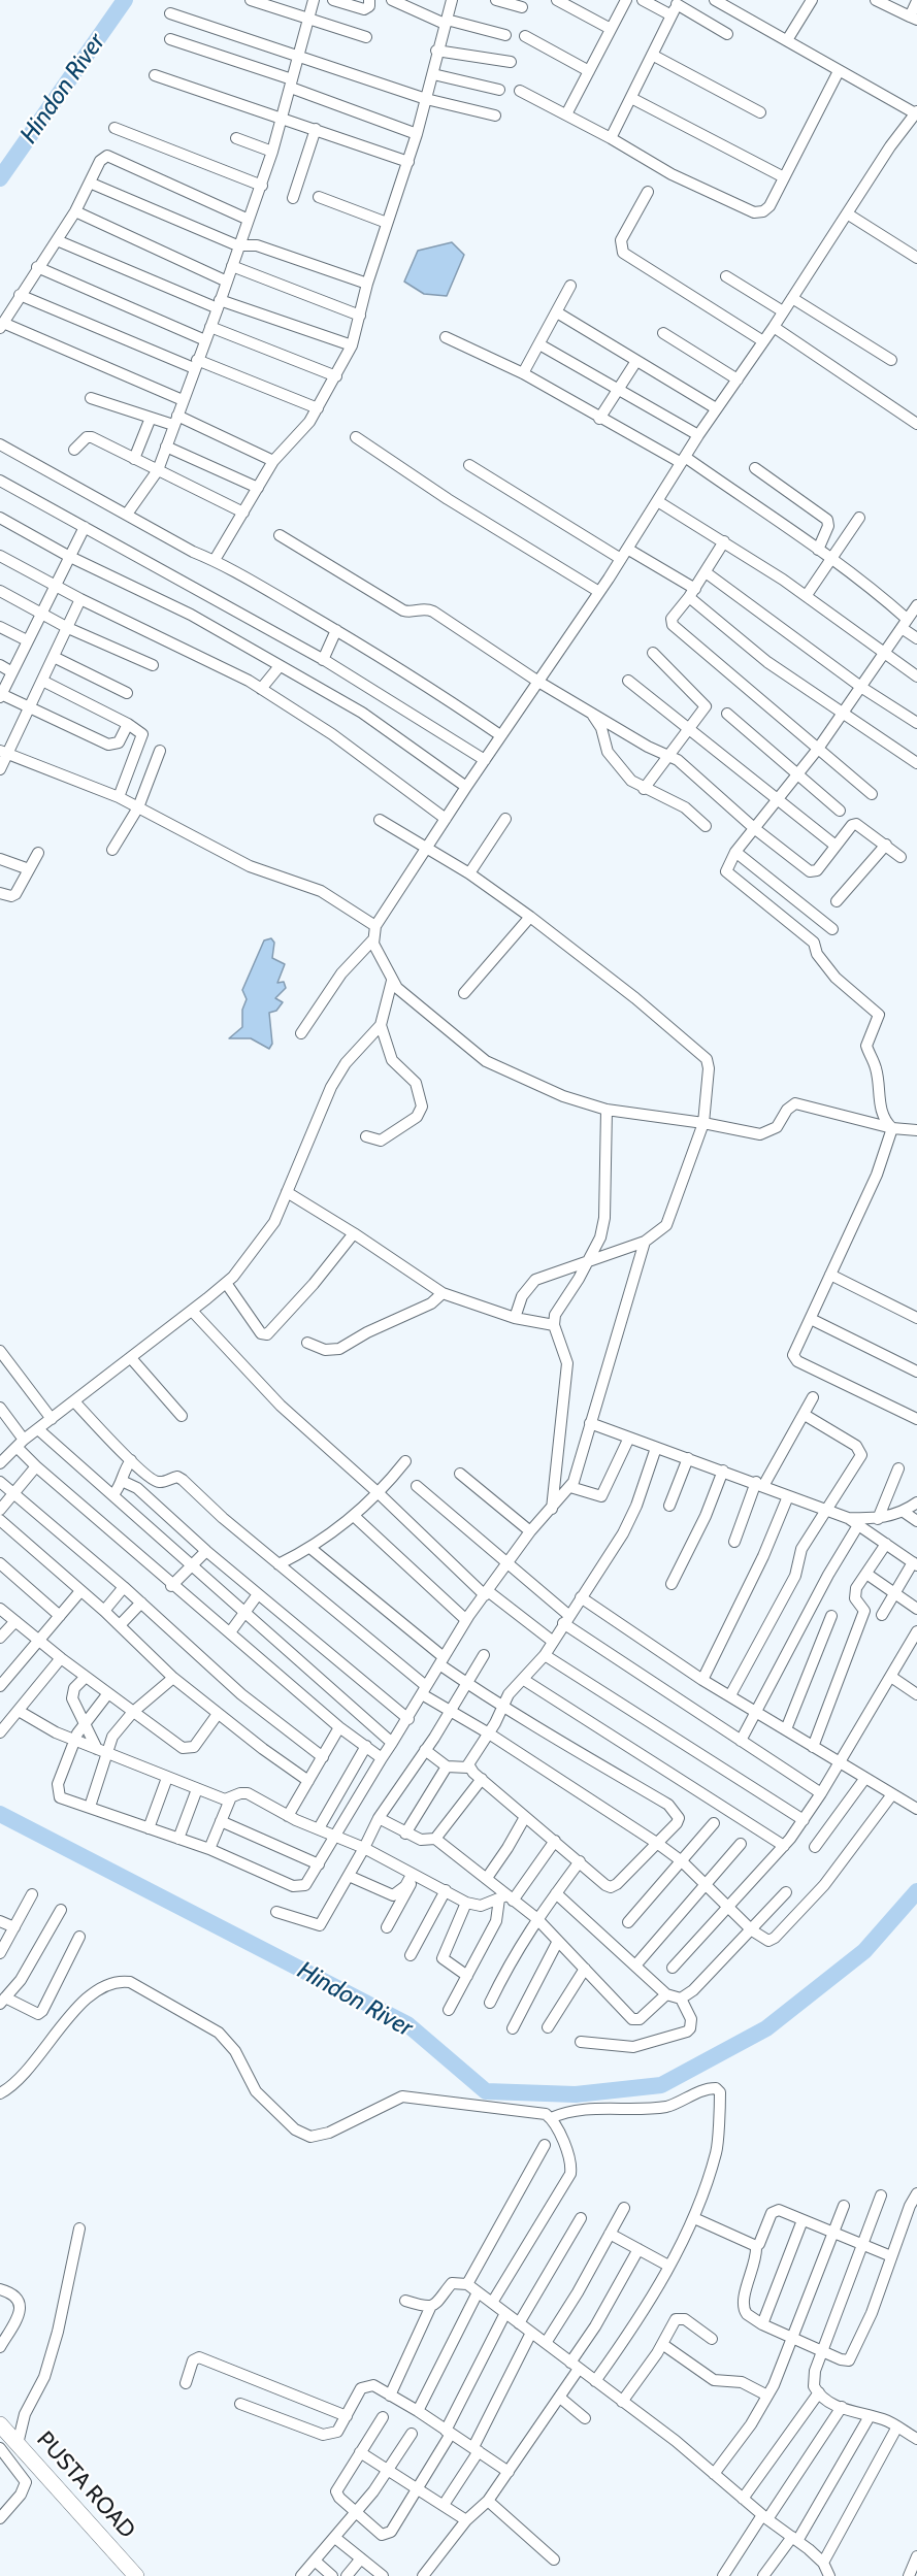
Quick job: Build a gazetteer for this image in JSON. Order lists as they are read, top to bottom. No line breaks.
{"streets":{"street":["PUSTA ROAD"]},"water":["Hindon River"]}
